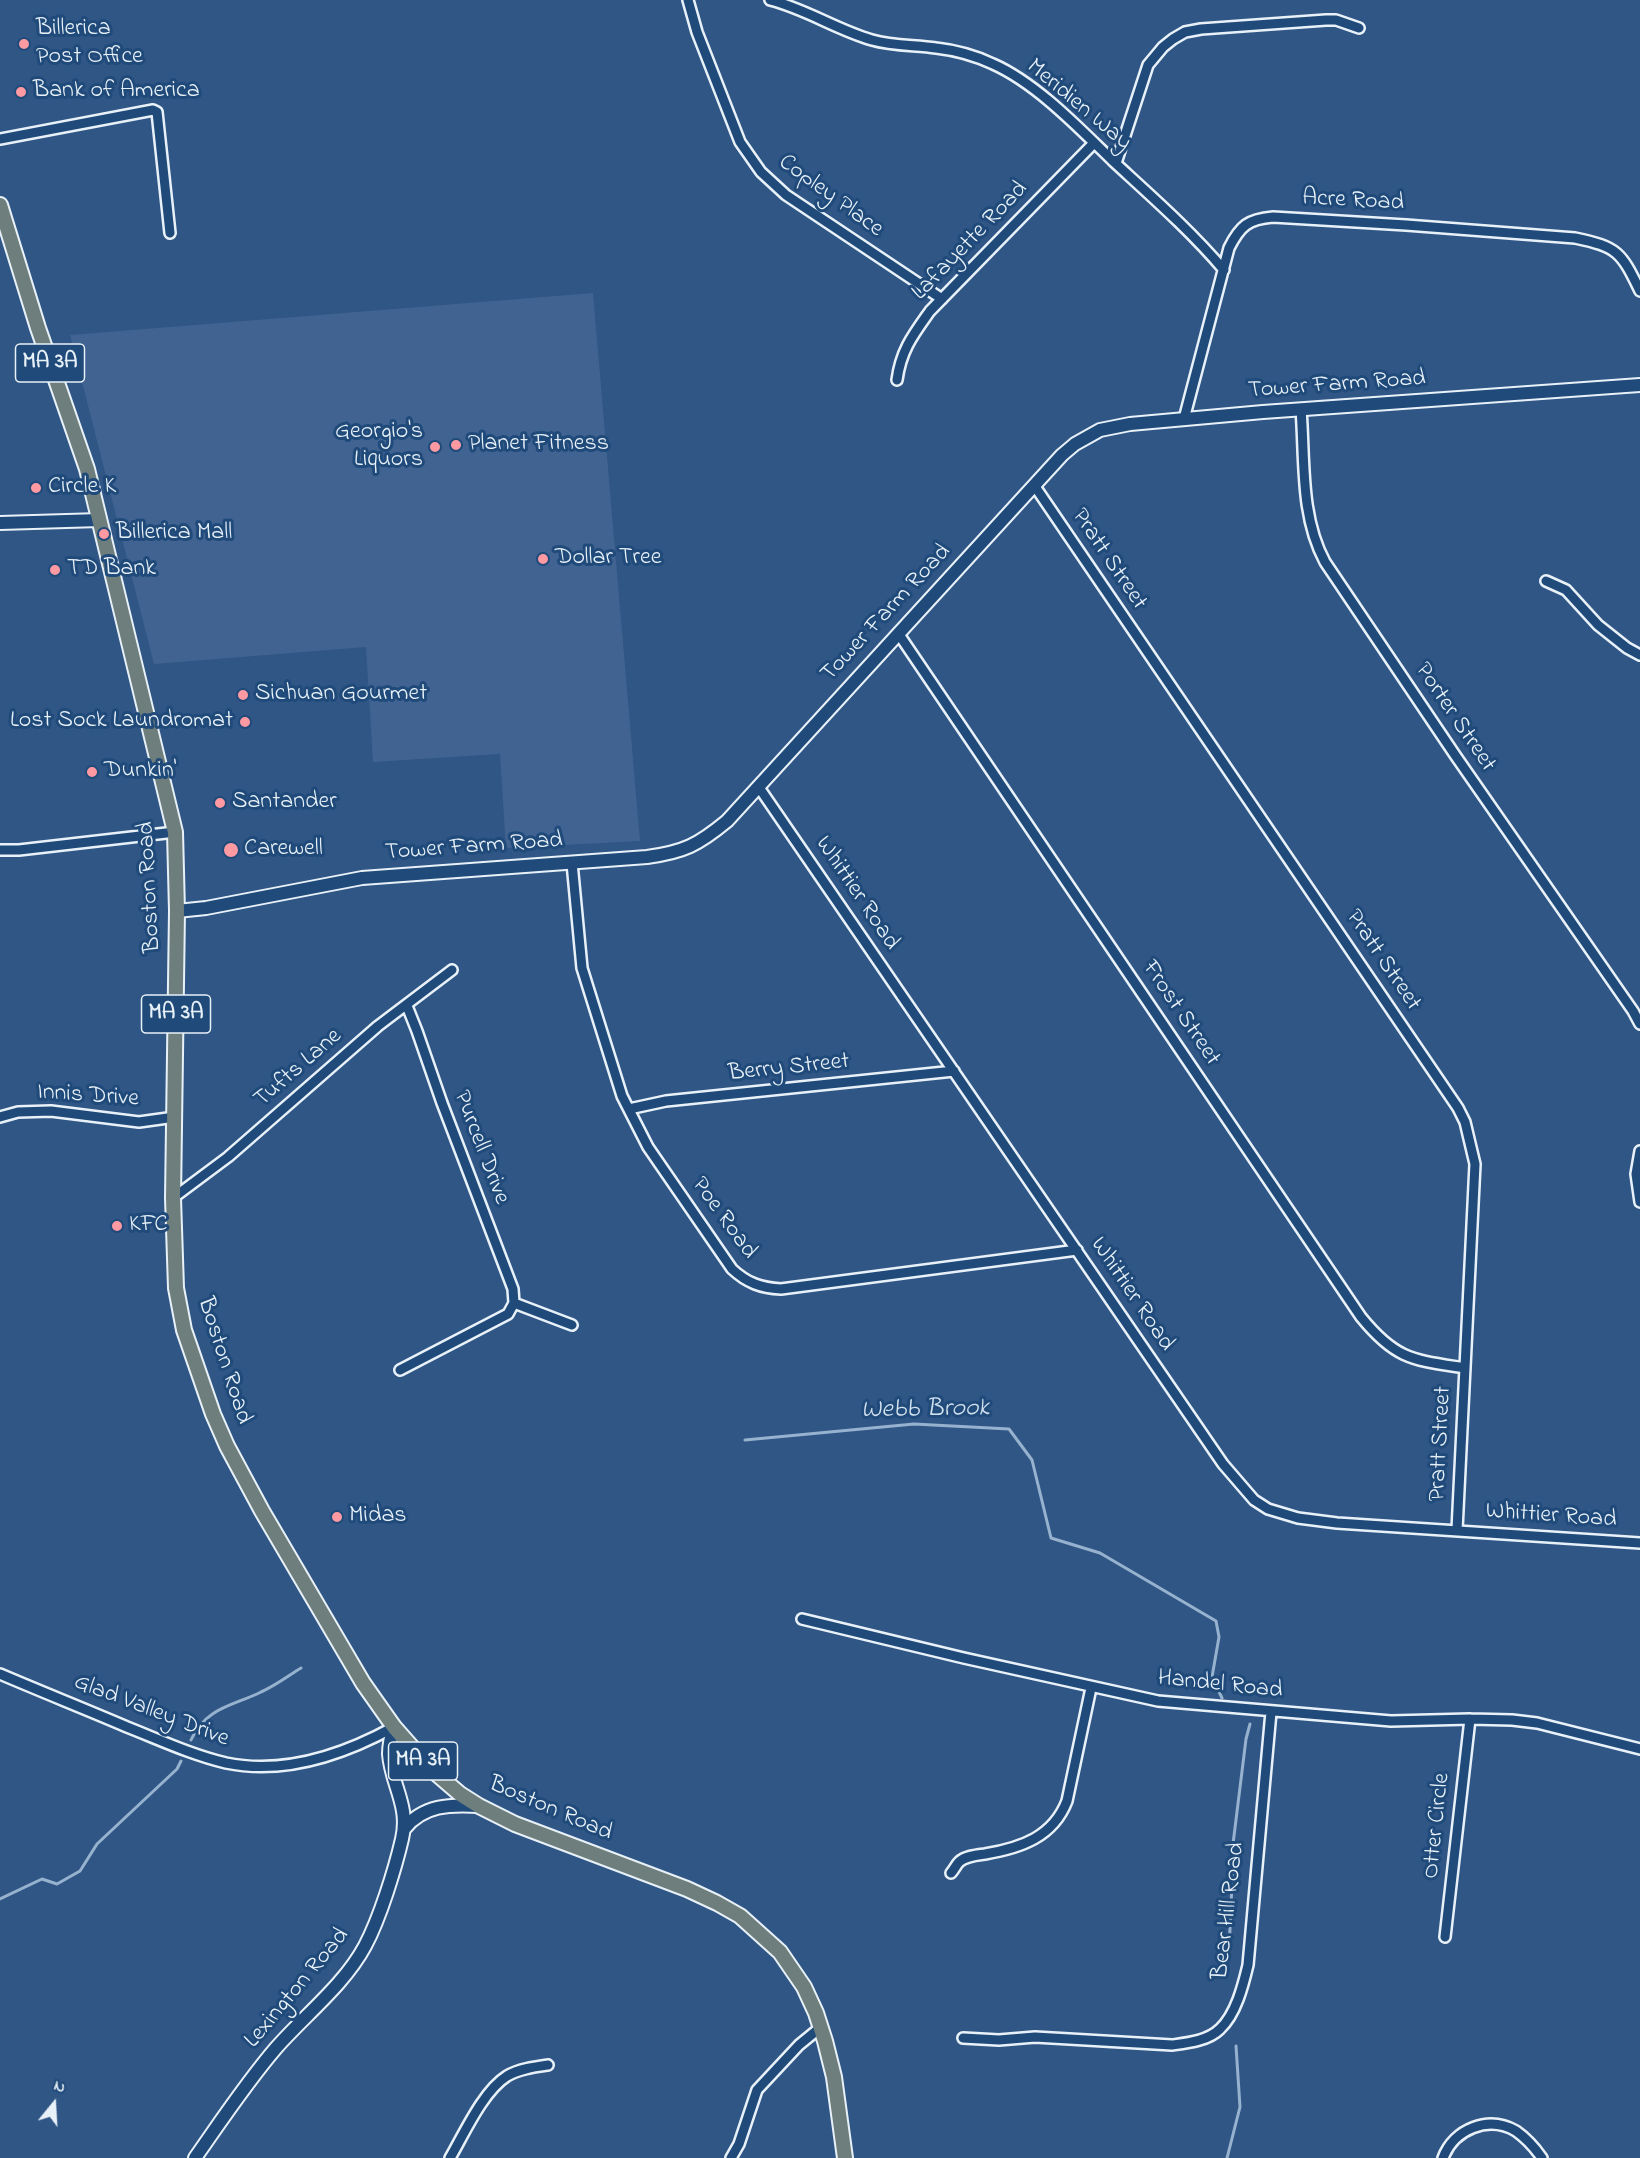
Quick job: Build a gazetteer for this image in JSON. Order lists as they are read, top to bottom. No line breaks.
{"streets":{"main road":["MA 3A","Boston Road"],"street":["Meridien Way","Copley Place","Acre Road","Lafayette Road","Tower Farm Road","Pratt Street","Porter Street","Whittier Road","Frost Street","Tufts Lane","Berry Street","Innis Drive","Purcell Drive","Poe Road","Handel Road","Glad Valley Drive","Otter Circle","Bear Hill Road","Lexington Road"]},"crossings":[["Meridien Way","Acre Road"],["Meridien Way","Lafayette Road"],["Copley Place","Lafayette Road"],["Acre Road","Tower Farm Road"],["Tower Farm Road","Pratt Street"],["Tower Farm Road","Porter Street"],["Tower Farm Road","Boston Road"],["Tower Farm Road","Whittier Road"],["Tower Farm Road","Frost Street"],["Tower Farm Road","Poe Road"],["Pratt Street","Whittier Road"],["Pratt Street","Frost Street"],["Boston Road","Tufts Lane"],["Boston Road","Innis Drive"],["Boston Road","Glad Valley Drive"],["Boston Road","Lexington Road"],["Whittier Road","Berry Street"],["Whittier Road","Poe Road"],["Tufts Lane","Purcell Drive"],["Berry Street","Poe Road"],["Handel Road","Otter Circle"],["Handel Road","Bear Hill Road"],["Glad Valley Drive","Lexington Road"]],"water":["Webb Brook"],"places":["Billerica Post Office","Bank of America","Planet Fitness","Georgio's Liquors","Circle K","Billerica Mall","Dollar Tree","TD Bank","Sichuan Gourmet","Lost Sock Laundromat","Dunkin'","Santander","Carewell","KFC","Midas"],"north":"top"}
